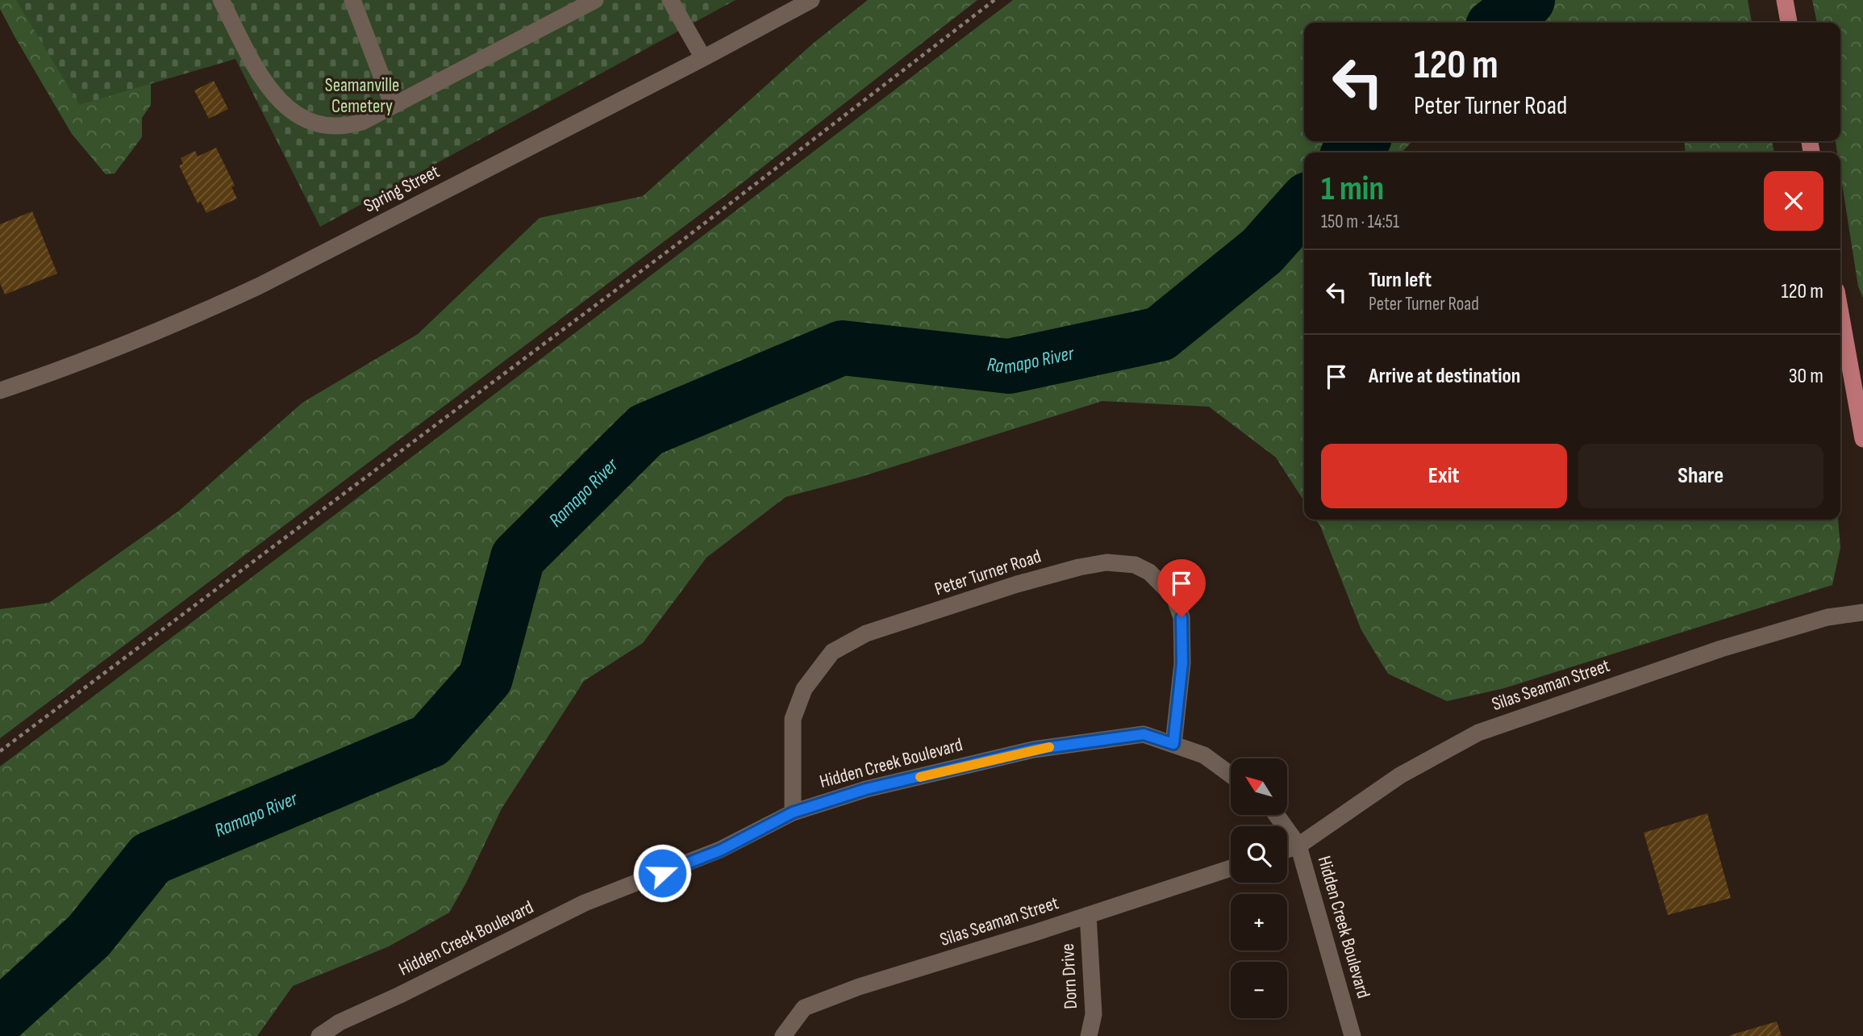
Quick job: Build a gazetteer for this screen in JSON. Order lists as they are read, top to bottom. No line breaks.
{"streets":{"street":["Spring Street","Peter Turner Road","Silas Seaman Street","Hidden Creek Boulevard","Dorn Drive"]},"crossings":[["Peter Turner Road","Hidden Creek Boulevard"],["Silas Seaman Street","Hidden Creek Boulevard"],["Silas Seaman Street","Dorn Drive"]],"water":["Ramapo River"],"parks":["Seamanville Cemetery"],"north":"top left","page":{"turn":["120 m","Peter Turner Road"],"heading":["1 min","150 m · 14:51"],"list":[{"name":"Turn left","note":"Peter Turner Road","value":"120 m"},{"name":"Arrive at destination","value":"30 m"}],"buttons":["Exit","Share"],"map_buttons":["+","−"]}}
